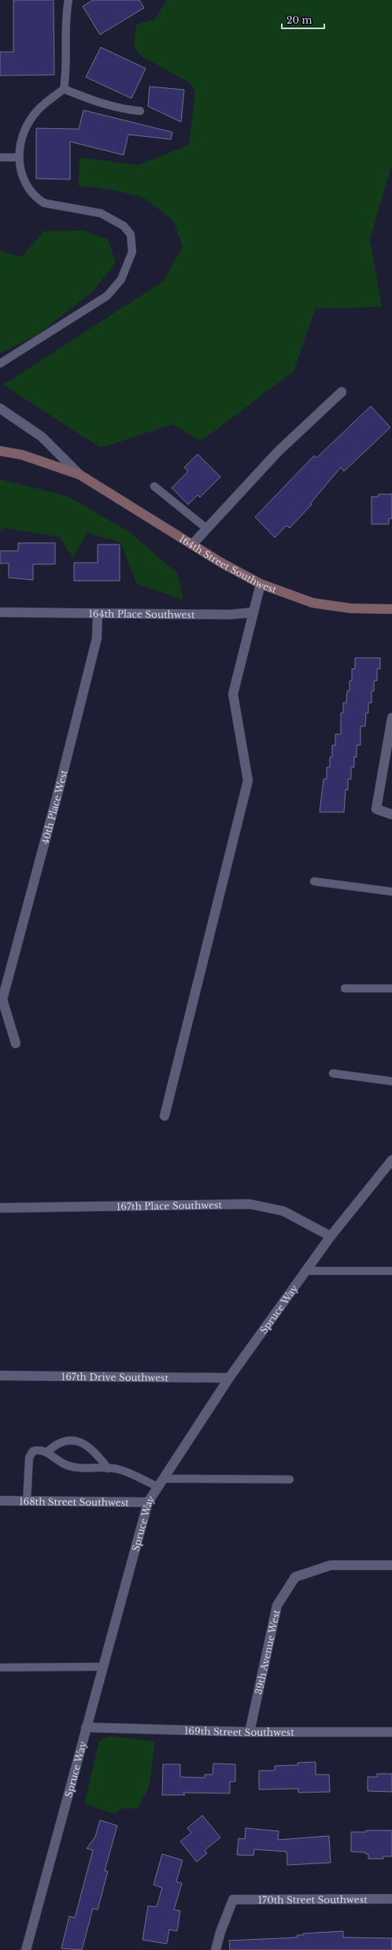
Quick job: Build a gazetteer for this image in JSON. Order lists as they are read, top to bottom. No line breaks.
{"streets":{"main road":["164th Street Southwest"],"street":["164th Place Southwest","40th Place West","167th Place Southwest","Spruce Way","167th Drive Southwest","168th Street Southwest","39th Avenue West","169th Street Southwest","170th Street Southwest"]},"crossings":[["164th Place Southwest","40th Place West"],["167th Place Southwest","Spruce Way"],["Spruce Way","167th Drive Southwest"],["Spruce Way","168th Street Southwest"],["Spruce Way","169th Street Southwest"],["39th Avenue West","169th Street Southwest"]],"scale_bar":"20 m"}
